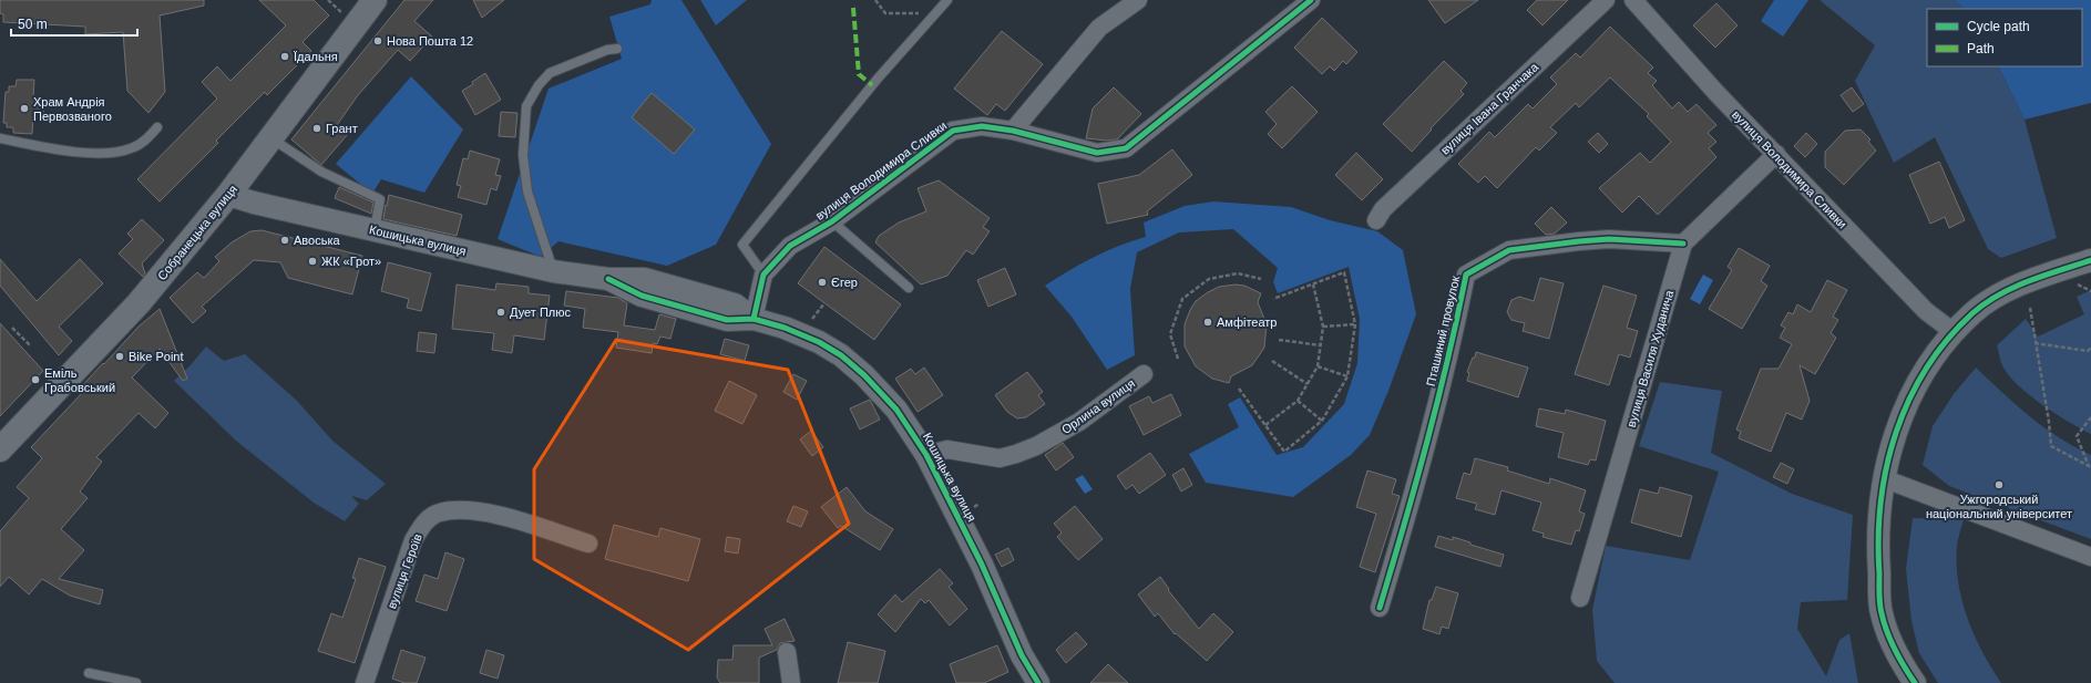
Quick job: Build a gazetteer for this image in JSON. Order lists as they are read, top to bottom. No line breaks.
{"streets":{"main road":["Собранецька вулиця"],"street":["вулиця Івана Гранчака","вулиця Володимира Сливки","Кошицька вулиця","Пташиний провулок","вулиця Василя Худанича","Орлина вулиця","вулиця Героїв"]},"crossings":[["вулиця Володимира Сливки","вулиця Василя Худанича"],["Собранецька вулиця","Кошицька вулиця"],["Кошицька вулиця","Орлина вулиця"],["Пташиний провулок","вулиця Василя Худанича"]],"places":["Нова Пошта 12","Їдальня","Храм Андрія Первозваного","Грант","Авоська","ЖК «Грот»","Єгер","Дует Плюс","Амфітеатр","Bike Point","Еміль Грабовський","Ужгородський національний університет"],"legend":["Cycle path","Path"],"scale_bar":"50 m"}
